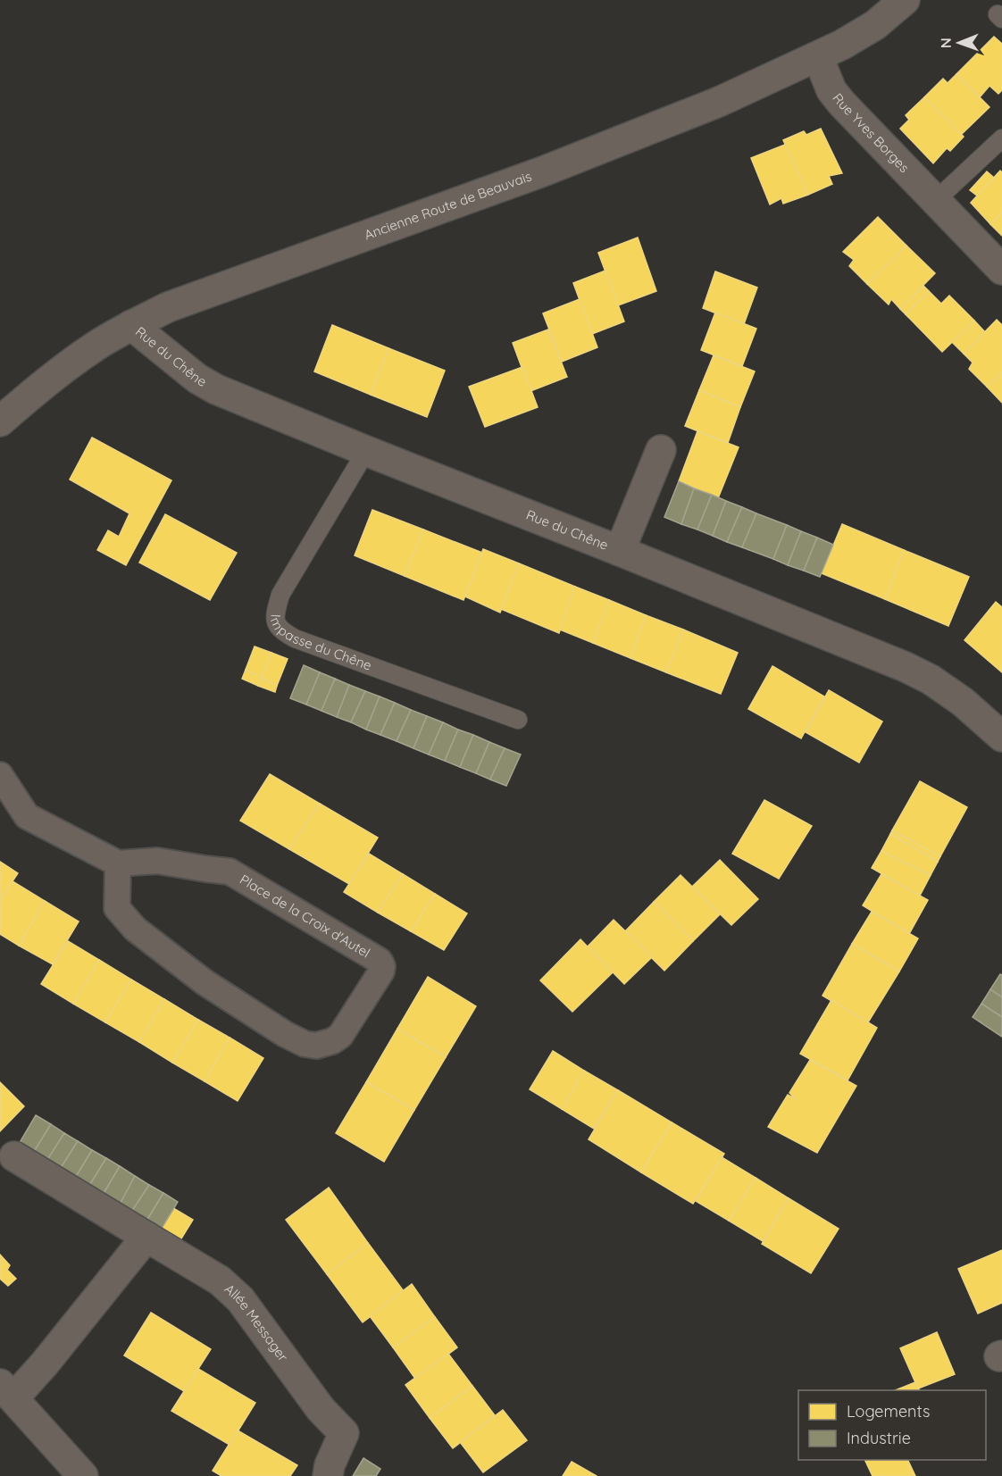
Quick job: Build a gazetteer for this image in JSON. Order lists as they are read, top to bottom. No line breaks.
{"streets":{"street":["Rue Yves Borges","Ancienne Route de Beauvais","Rue du Chêne","Place de la Croix d'Autel","Allée Messager"],"lane":["Impasse du Chêne"]},"crossings":[["Rue Yves Borges","Ancienne Route de Beauvais"],["Ancienne Route de Beauvais","Rue du Chêne"],["Rue du Chêne","Impasse du Chêne"]],"legend":["Logements","Industrie"],"north":"left"}
